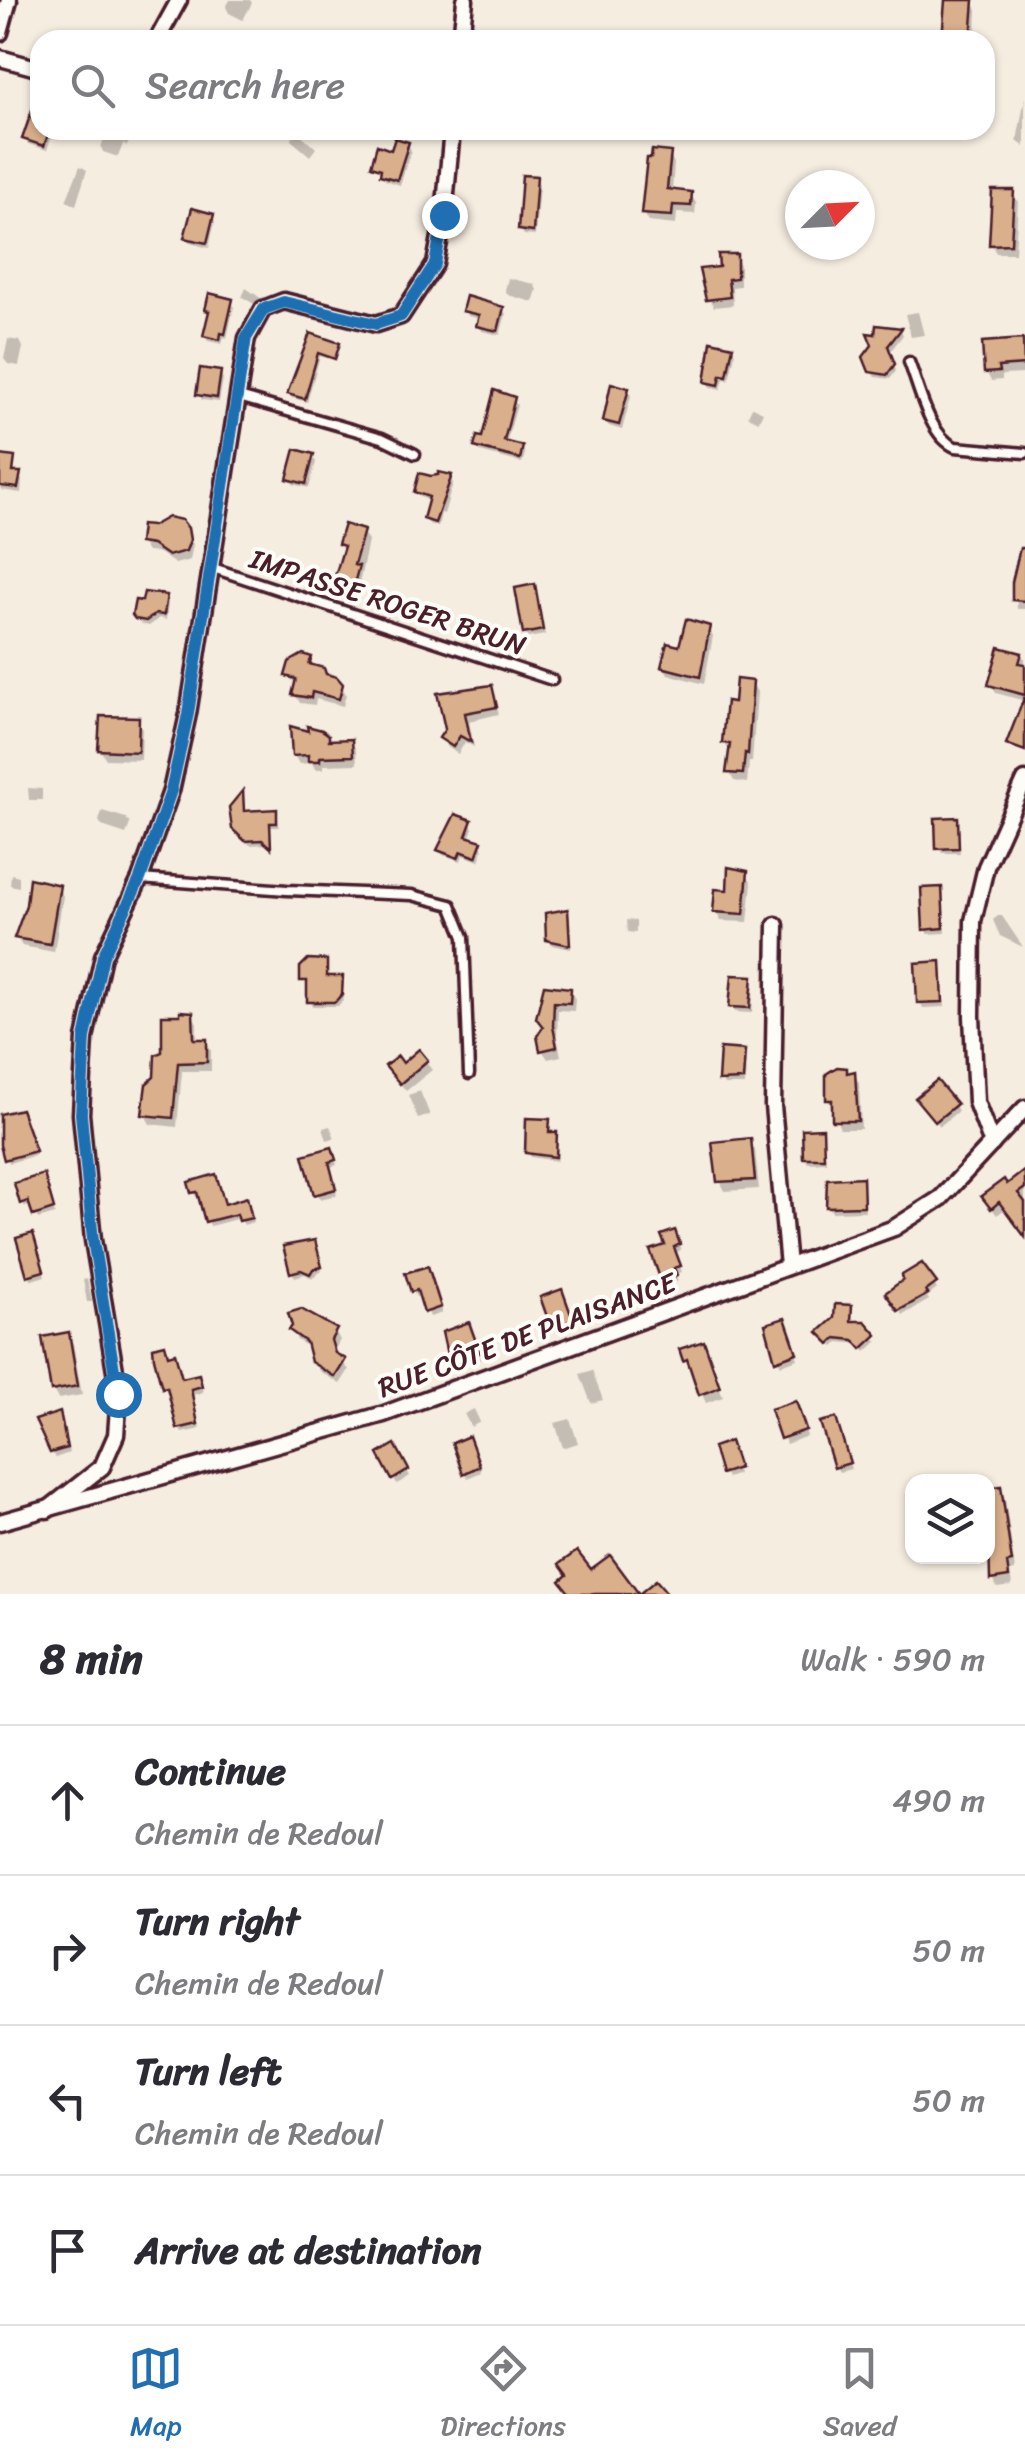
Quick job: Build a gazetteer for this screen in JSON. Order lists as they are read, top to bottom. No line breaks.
{"streets":{"street":["RUE CÔTE DE PLAISANCE"],"lane":["IMPASSE ROGER BRUN"]},"north":"top right","page":{"search":"Search here","heading":["8 min","Walk · 590 m"],"list":[["Continue","Chemin de Redoul","490 m"],["Turn right","Chemin de Redoul","50 m"],["Turn left","Chemin de Redoul","50 m"],"Arrive at destination"],"nav":["Map","Directions","Saved"]}}
